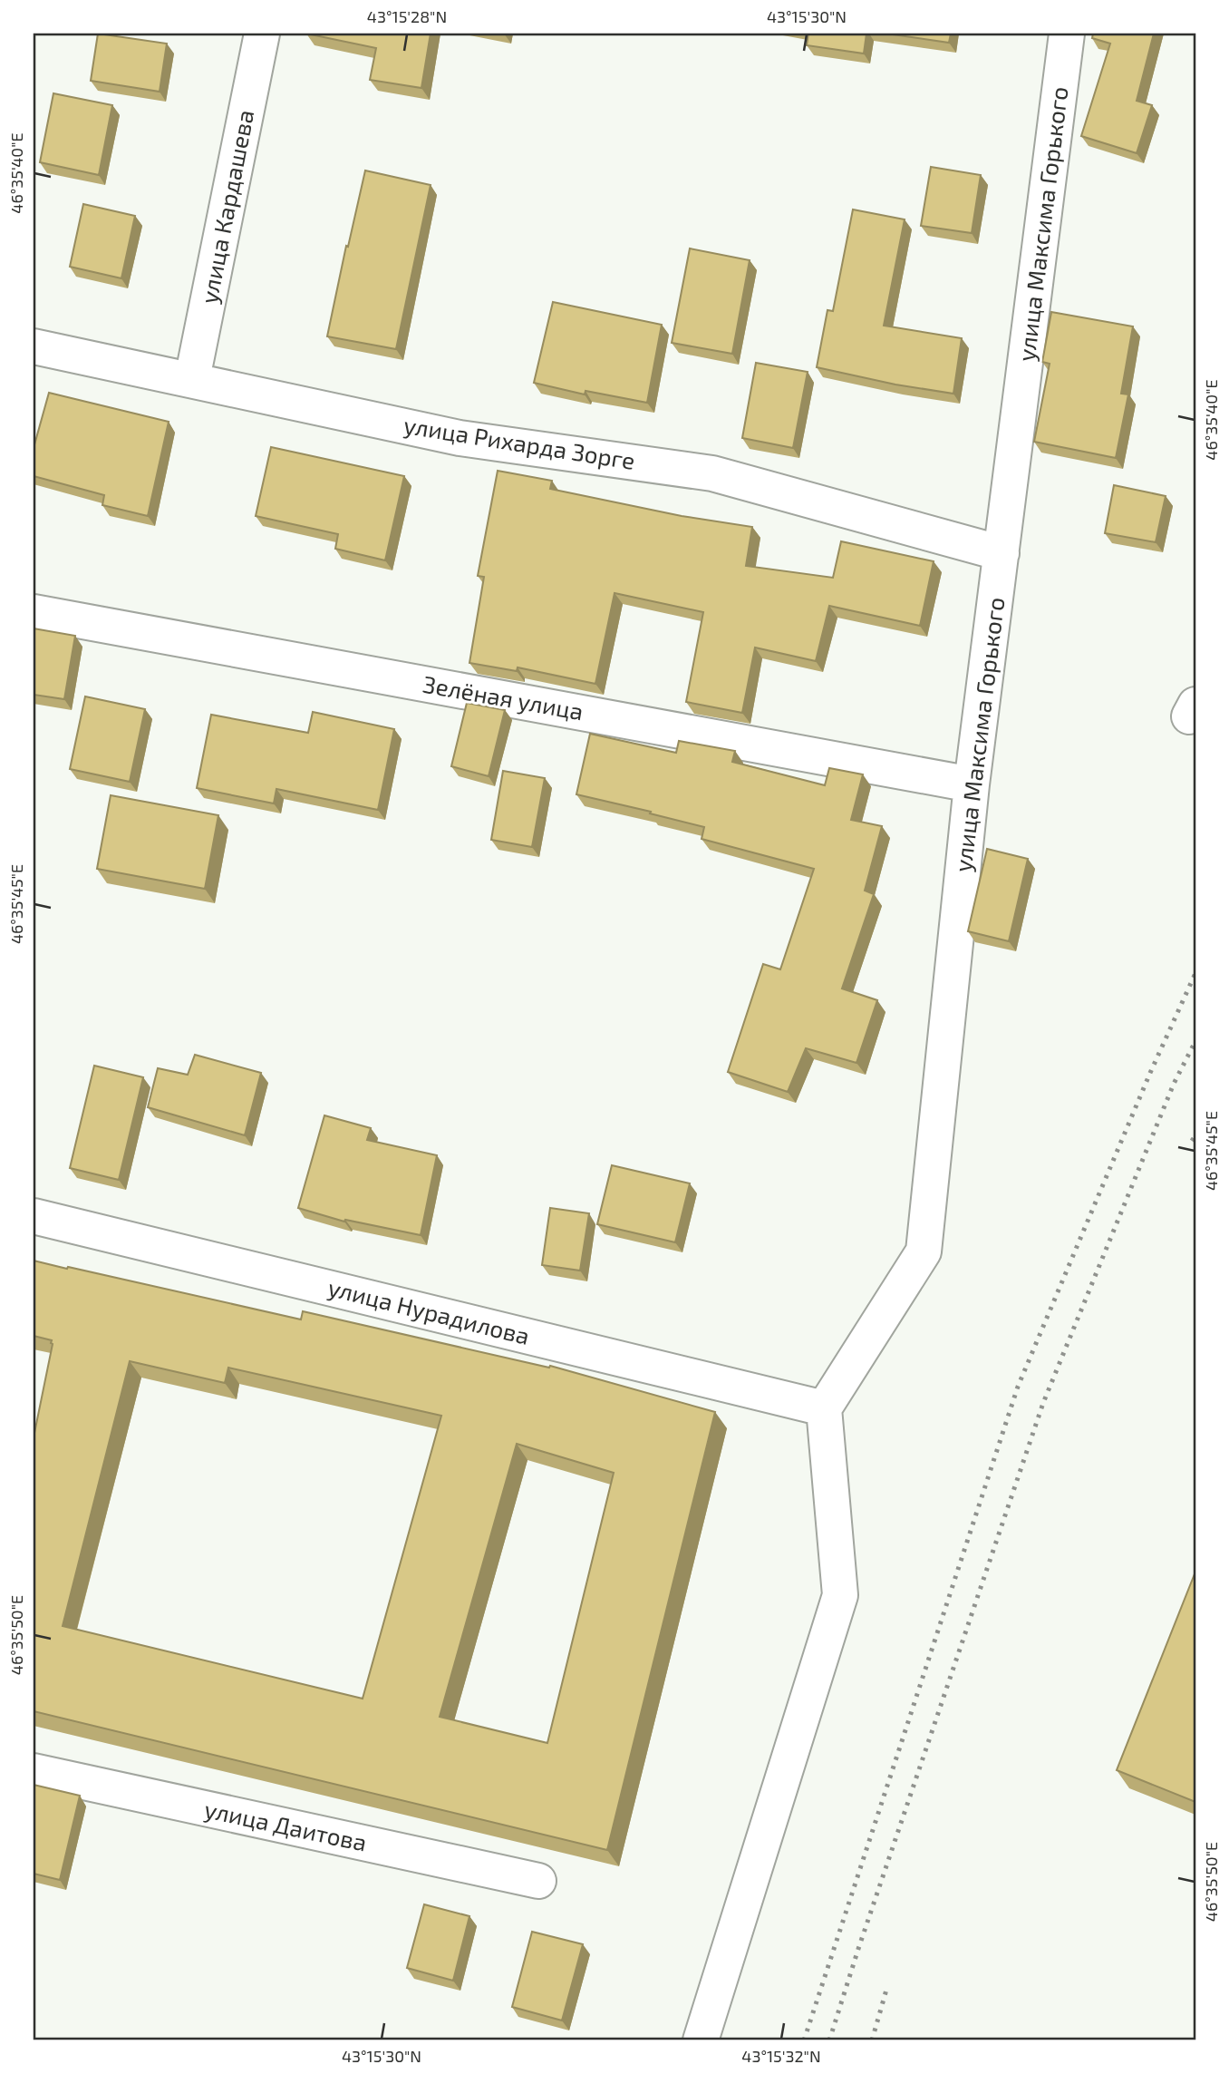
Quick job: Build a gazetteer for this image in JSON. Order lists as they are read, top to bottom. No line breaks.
{"streets":{"street":["улица Кардашева","улица Максима Горького","улица Рихарда Зорге","Зелёная улица","улица Нурадилова","улица Даитова"]},"crossings":[["улица Кардашева","улица Рихарда Зорге"],["улица Максима Горького","улица Рихарда Зорге"],["улица Максима Горького","Зелёная улица"],["улица Максима Горького","улица Нурадилова"]],"coordinates":["43°15'28\"N","43°15'30\"N","46°35'40\"E","46°35'45\"E","46°35'50\"E","43°15'32\"N"]}
